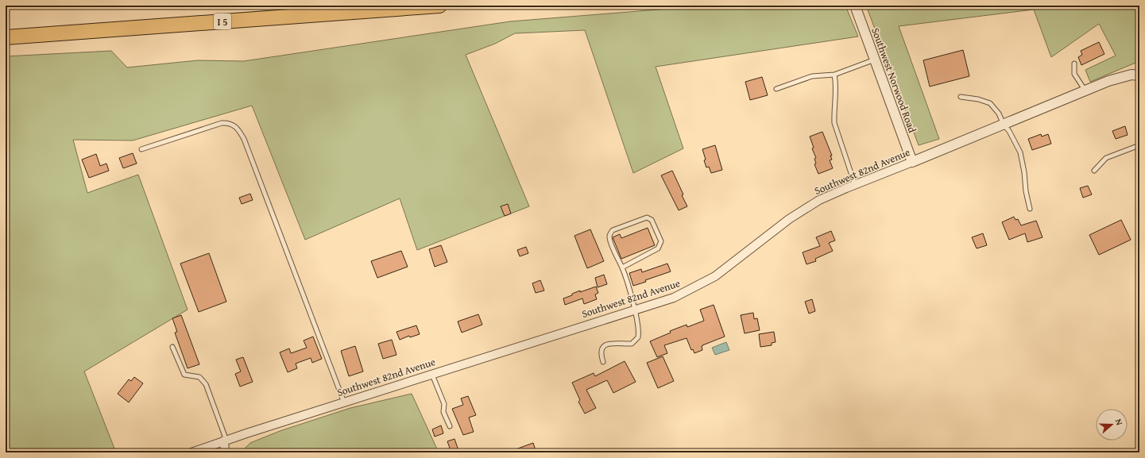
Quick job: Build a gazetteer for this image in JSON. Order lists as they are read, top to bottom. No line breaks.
{"streets":{"highway":["I 5"],"street":["Southwest Norwood Road","Southwest 82nd Avenue"]},"crossings":[["Southwest Norwood Road","Southwest 82nd Avenue"]],"north":"right"}
